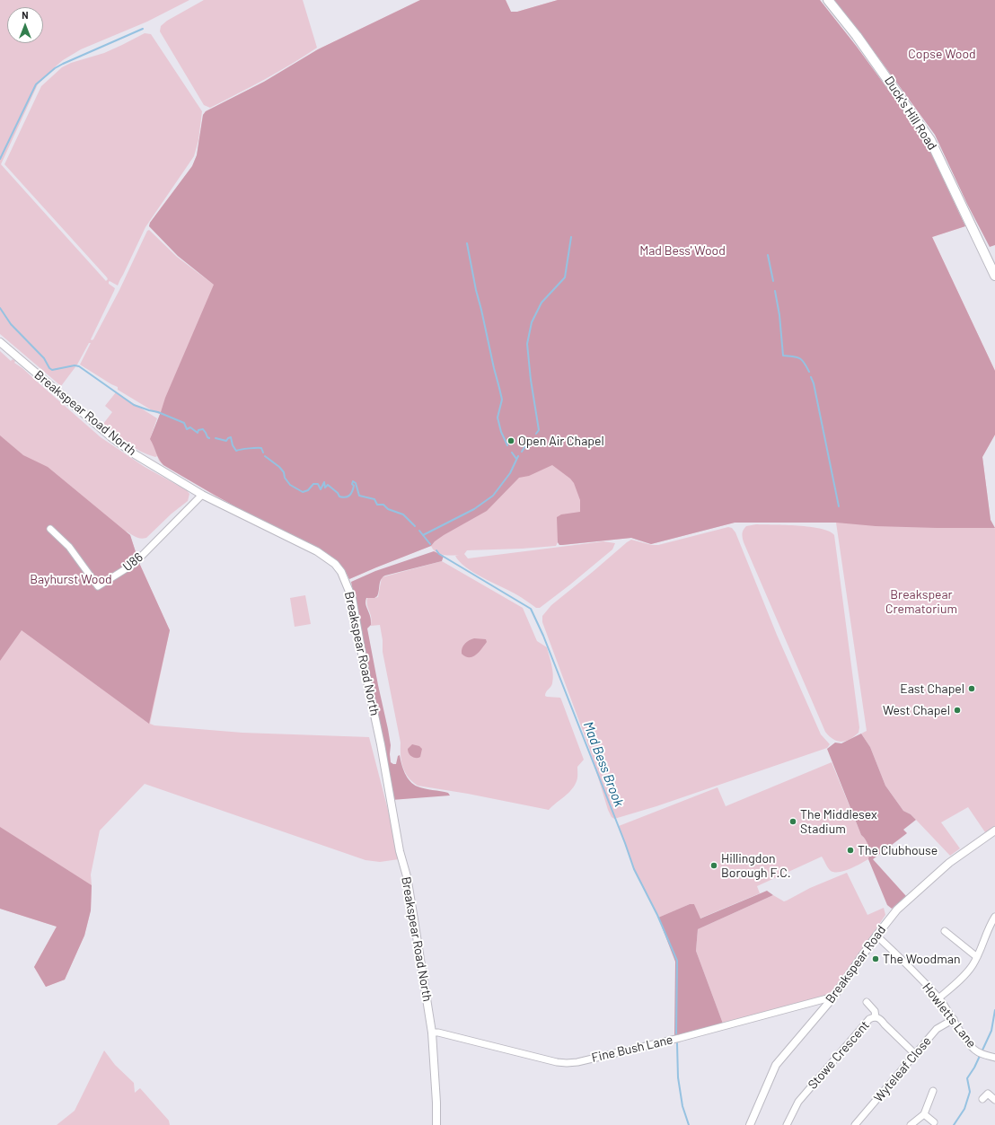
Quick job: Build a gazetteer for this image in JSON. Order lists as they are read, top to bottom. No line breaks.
{"streets":{"main road":["Duck's Hill Road"],"street":["Breakspear Road North","U86","Breakspear Road","Howletts Lane","Fine Bush Lane","Stowe Crescent","Wyteleaf Close"]},"crossings":[["Breakspear Road North","U86"],["Breakspear Road North","Fine Bush Lane"],["Breakspear Road","Howletts Lane"],["Breakspear Road","Fine Bush Lane"],["Howletts Lane","Wyteleaf Close"],["Stowe Crescent","Wyteleaf Close"]],"water":["Mad Bess Brook"],"parks":["Copse Wood","Mad Bess' Wood","Bayhurst Wood","Breakspear Crematorium"],"places":["Open Air Chapel","East Chapel","West Chapel","The Middlesex Stadium","The Clubhouse","Hillingdon Borough F.C.","The Woodman"],"north":"top"}
